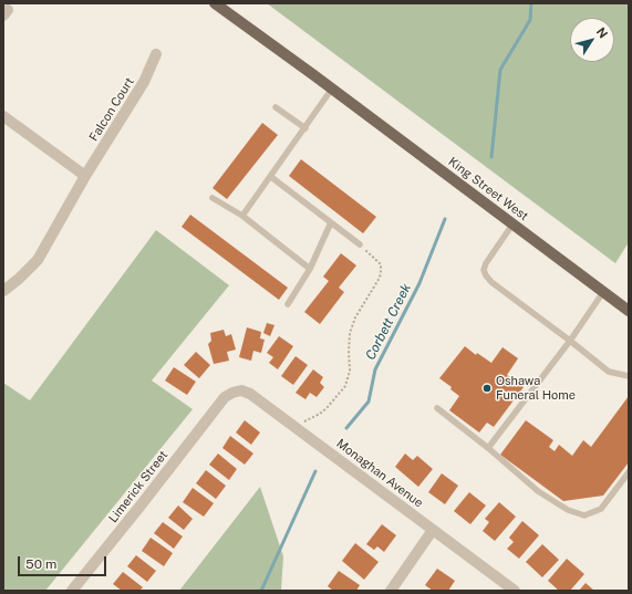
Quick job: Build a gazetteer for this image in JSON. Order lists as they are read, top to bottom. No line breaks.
{"streets":{"main road":["King Street West"],"street":["Falcon Court","Monaghan Avenue","Limerick Street"]},"crossings":[["Monaghan Avenue","Limerick Street"]],"water":["Corbett Creek"],"places":["Oshawa Funeral Home"],"scale_bar":"50 m","north":"top right"}
